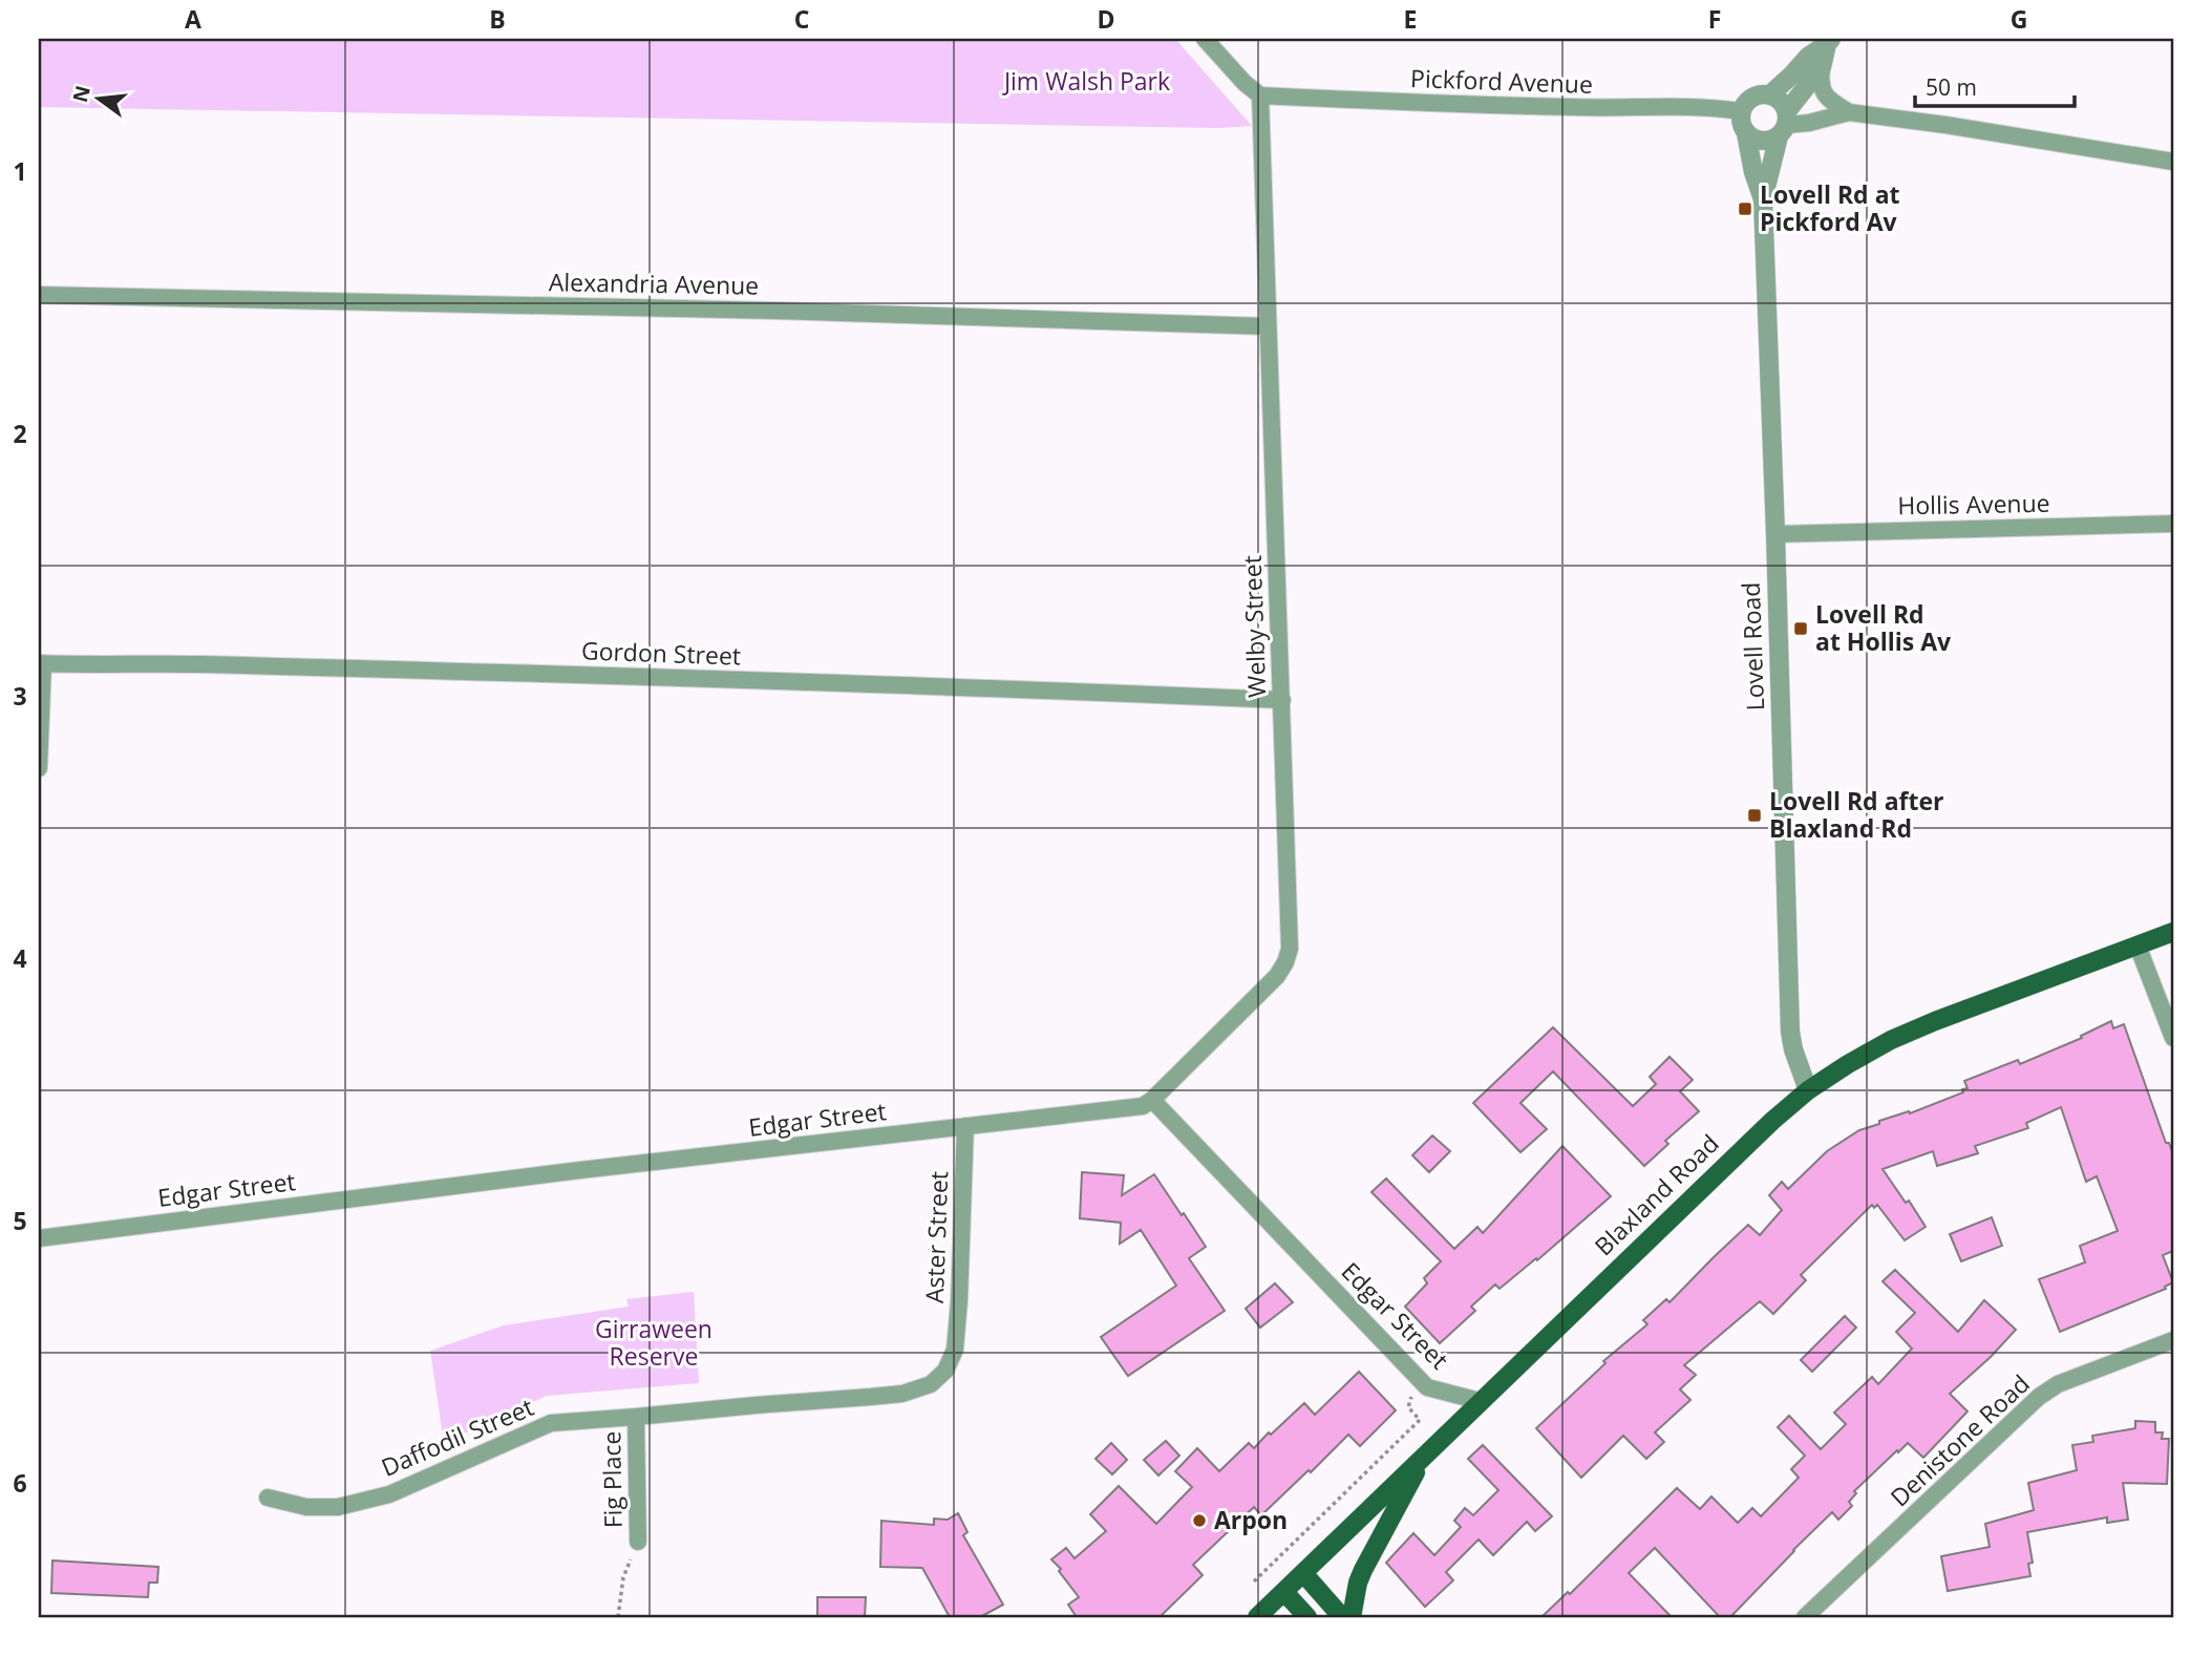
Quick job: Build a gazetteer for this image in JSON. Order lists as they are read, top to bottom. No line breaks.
{"streets":{"main road":["Blaxland Road"],"street":["Pickford Avenue","Alexandria Avenue","Hollis Avenue","Welby Street","Lovell Road","Gordon Street","Edgar Street","Aster Street","Daffodil Street","Denistone Road","Fig Place"]},"crossings":[["Pickford Avenue","Welby Street"],["Pickford Avenue","Lovell Road"],["Alexandria Avenue","Welby Street"],["Hollis Avenue","Lovell Road"],["Welby Street","Gordon Street"],["Welby Street","Edgar Street"],["Lovell Road","Blaxland Road"],["Edgar Street","Blaxland Road"],["Edgar Street","Aster Street"],["Aster Street","Daffodil Street"],["Daffodil Street","Fig Place"]],"parks":["Jim Walsh Park","Girraween Reserve"],"places":{"transit":["Lovell Rd at Pickford Av","Lovell Rd at Hollis Av","Lovell Rd after Blaxland Rd"],"other":["Arpon"]},"scale_bar":"50 m","north":"left","grid":{"columns":["A","B","C","D","E","F","G"],"rows":["1","2","3","4","5","6"]}}
